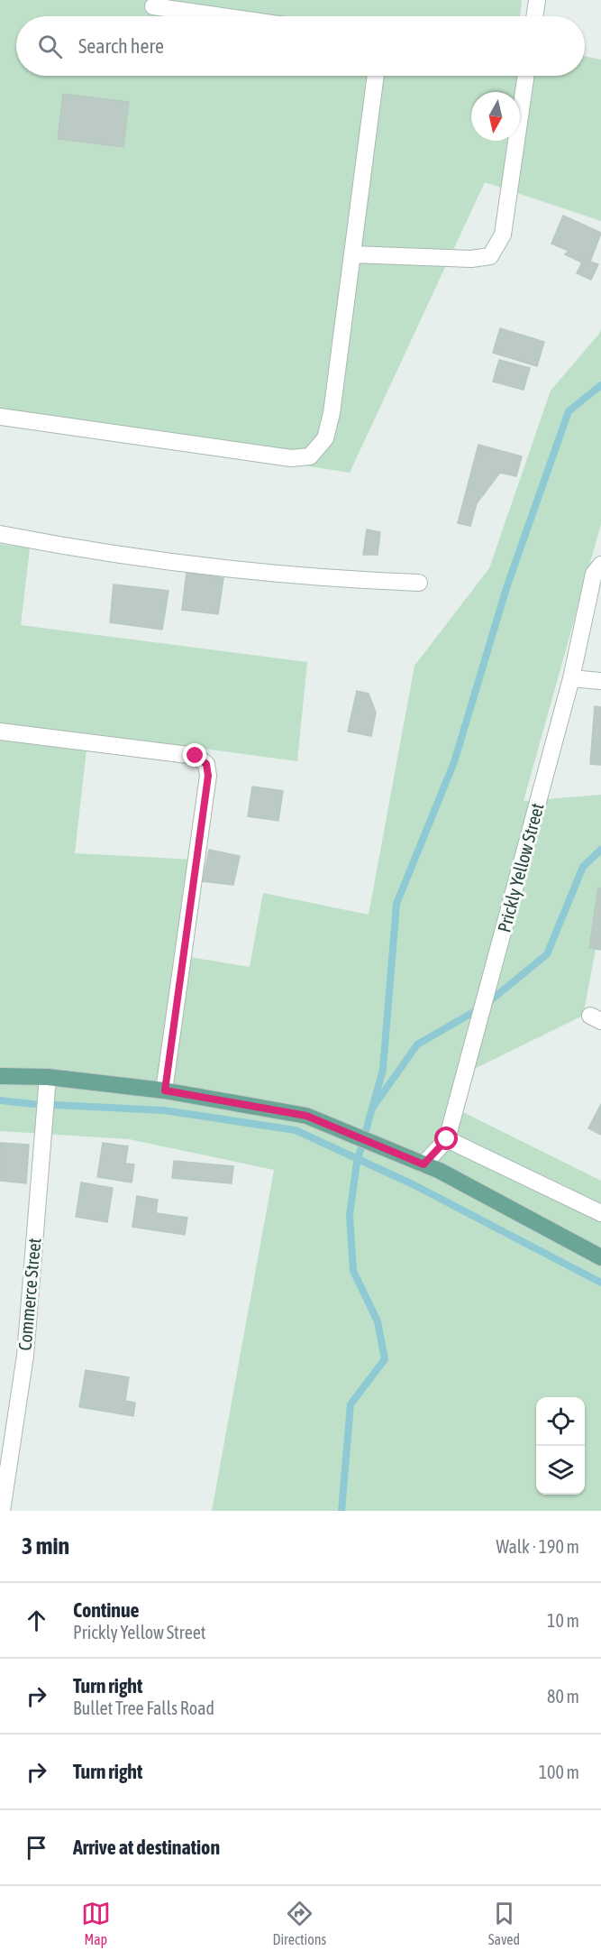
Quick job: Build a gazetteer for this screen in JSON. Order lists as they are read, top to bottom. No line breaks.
{"streets":{"street":["Prickly Yellow Street","Commerce Street"]},"north":"bottom","page":{"search":"Search here","heading":["3 min","Walk · 190 m"],"list":[["Continue","Prickly Yellow Street","10 m"],["Turn right","Bullet Tree Falls Road","80 m"],["Turn right","100 m"],"Arrive at destination"],"nav":["Map","Directions","Saved"]}}
